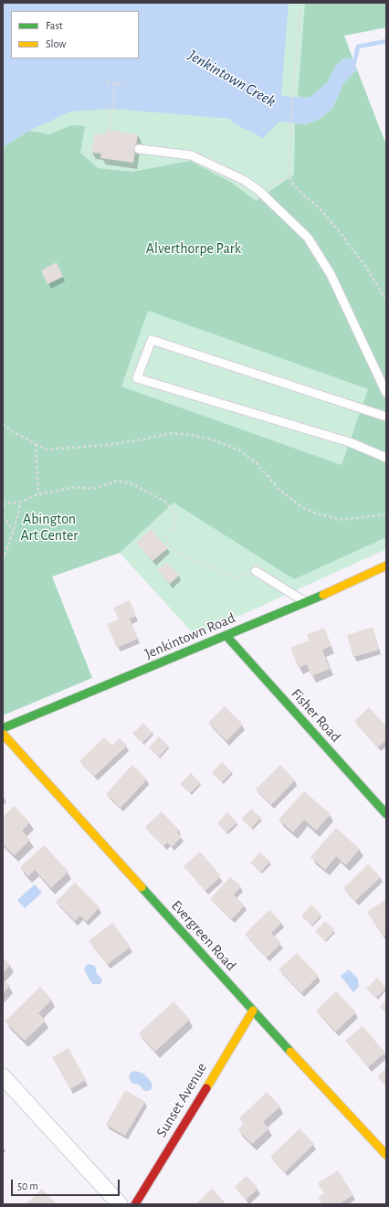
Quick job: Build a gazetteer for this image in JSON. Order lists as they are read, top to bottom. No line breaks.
{"streets":{"street":["Jenkintown Road","Fisher Road","Evergreen Road","Sunset Avenue"]},"crossings":[["Jenkintown Road","Fisher Road"],["Evergreen Road","Sunset Avenue"]],"water":["Jenkintown Creek"],"parks":["Alverthorpe Park","Abington Art Center"],"legend":["Fast","Slow"],"scale_bar":"50 m"}
